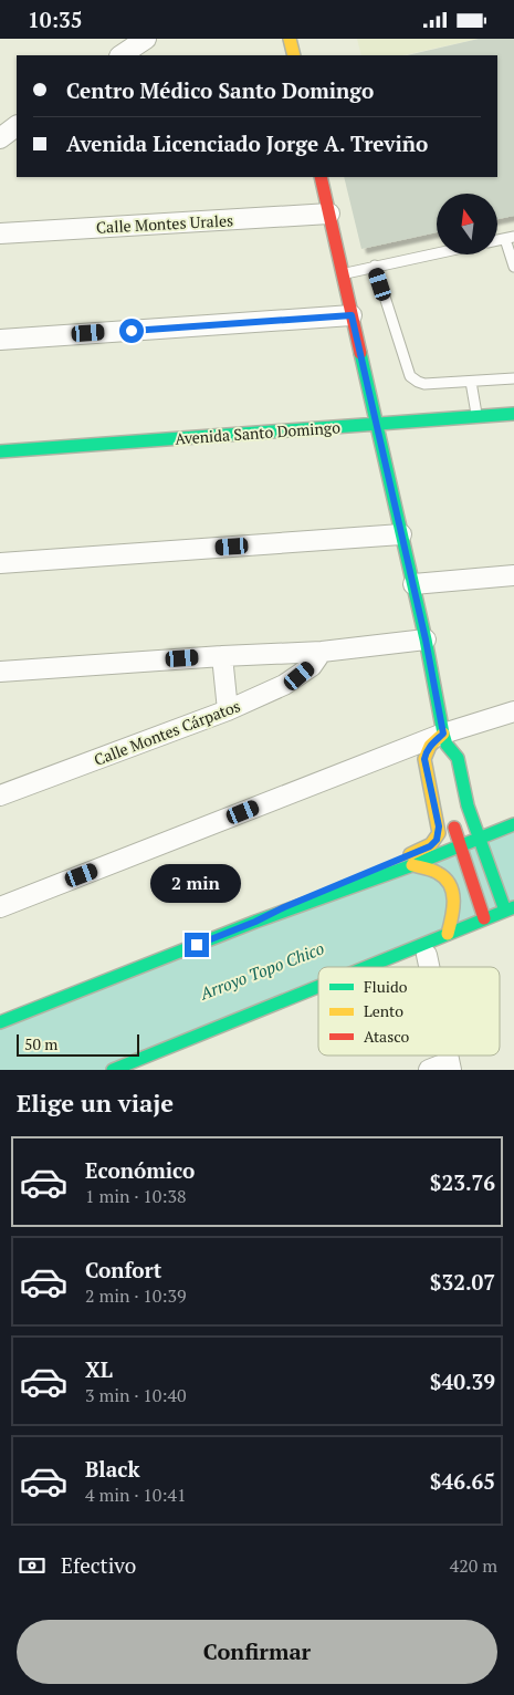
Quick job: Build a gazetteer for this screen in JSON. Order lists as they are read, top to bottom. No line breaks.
{"streets":{"main road":["Avenida Santo Domingo"],"street":["Calle Montes Urales","Calle Montes Cárpatos"]},"water":["Arroyo Topo Chico"],"legend":["Fluido","Lento","Atasco"],"scale_bar":"50 m","north":"top","page":{"status":"10:35","banner":["Centro Médico Santo Domingo","Avenida Licenciado Jorge A. Treviño"],"bubble":"2 min","scale":"50 m","heading":"Elige un viaje","list":[{"name":"Económico","note":"1 min · 10:38","value":"$23.76"},{"name":"Confort","note":"2 min · 10:39","value":"$32.07"},{"name":"XL","note":"3 min · 10:40","value":"$40.39"},{"name":"Black","note":"4 min · 10:41","value":"$46.65"}],"pay":["Efectivo","420 m"],"buttons":"Confirmar"}}
